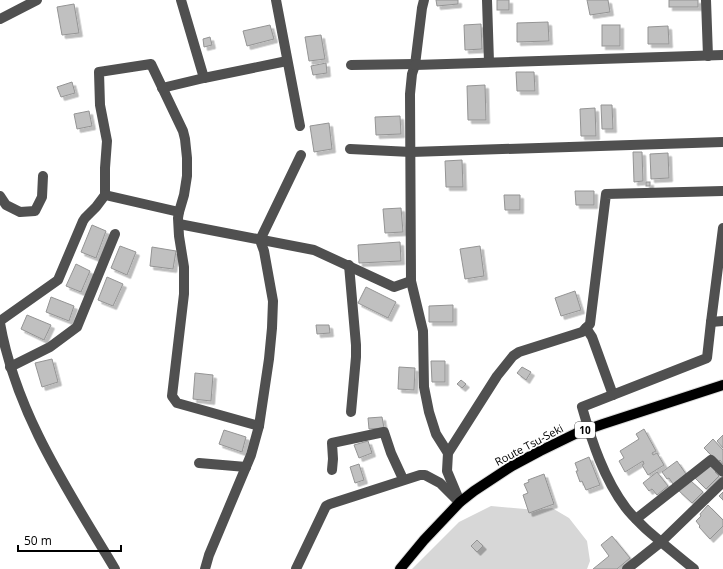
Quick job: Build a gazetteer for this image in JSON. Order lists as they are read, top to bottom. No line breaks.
{"streets":{"main road":["10","Route Tsu-Seki"]},"scale_bar":"50 m"}
